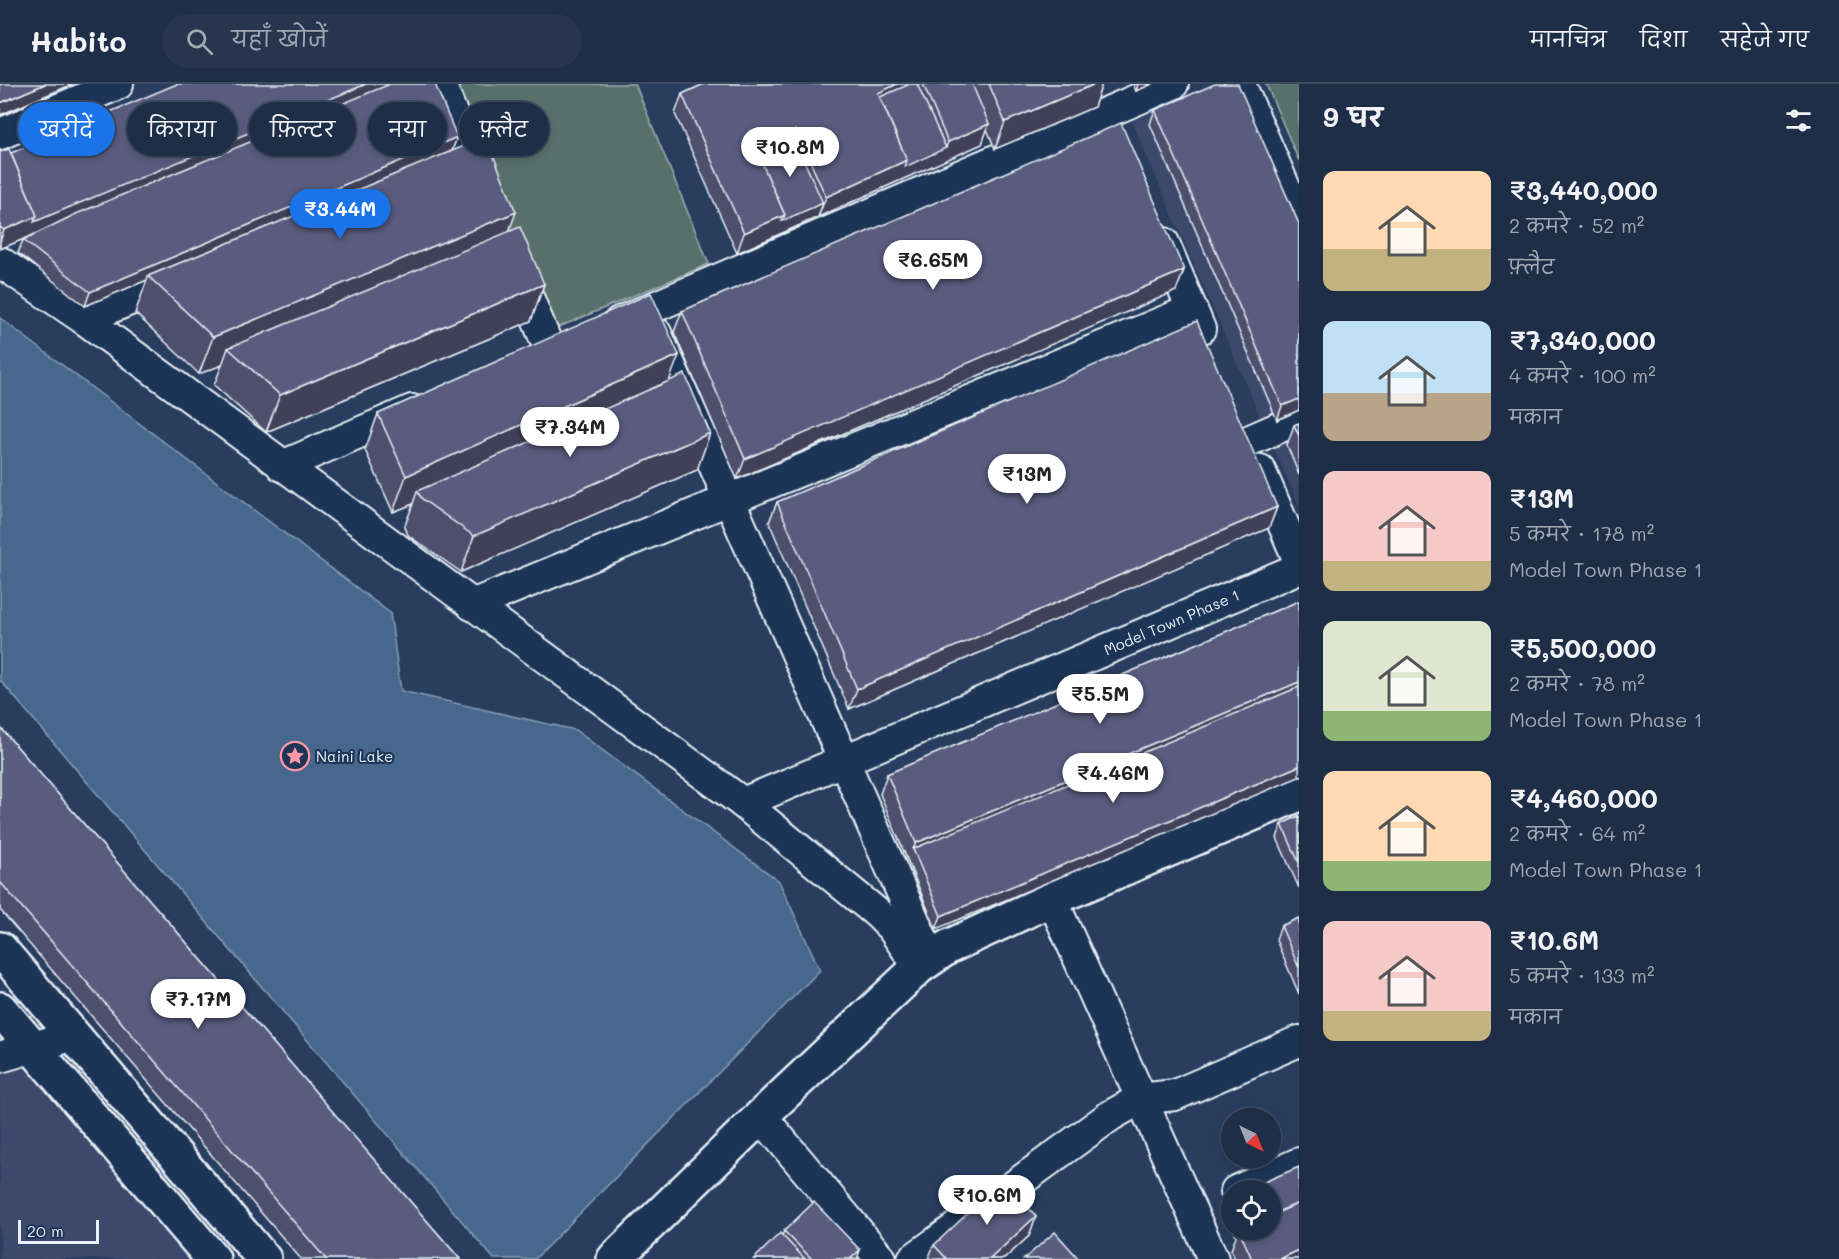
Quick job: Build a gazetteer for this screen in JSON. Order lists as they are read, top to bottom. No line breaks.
{"streets":{"street":["Model Town Phase 1"]},"places":{"place":["Naini Lake"]},"scale_bar":"20 m","north":"bottom right","page":{"header":"Habito","search":"यहाँ खोजें","nav":["मानचित्र","दिशा","सहेजे गए"],"heading":"9 घर","chip":["खरीदें","किराया","फ़िल्टर","नया","फ़्लैट"],"price":["₹10.8M","₹3.44M","₹6.65M","₹7.34M","₹13M","₹5.5M","₹4.46M","₹7.17M","₹10.6M"],"list":[{"name":"₹3,440,000","note":"2 कमरे · 52 m² · फ़्लैट"},{"name":"₹7,340,000","note":"4 कमरे · 100 m² · मकान"},{"name":"₹13M","note":"5 कमरे · 178 m² · Model Town Phase 1"},{"name":"₹5,500,000","note":"2 कमरे · 78 m² · Model Town Phase 1"},{"name":"₹4,460,000","note":"2 कमरे · 64 m² · Model Town Phase 1"},{"name":"₹10.6M","note":"5 कमरे · 133 m² · मकान"}],"scale":"20 m"}}
